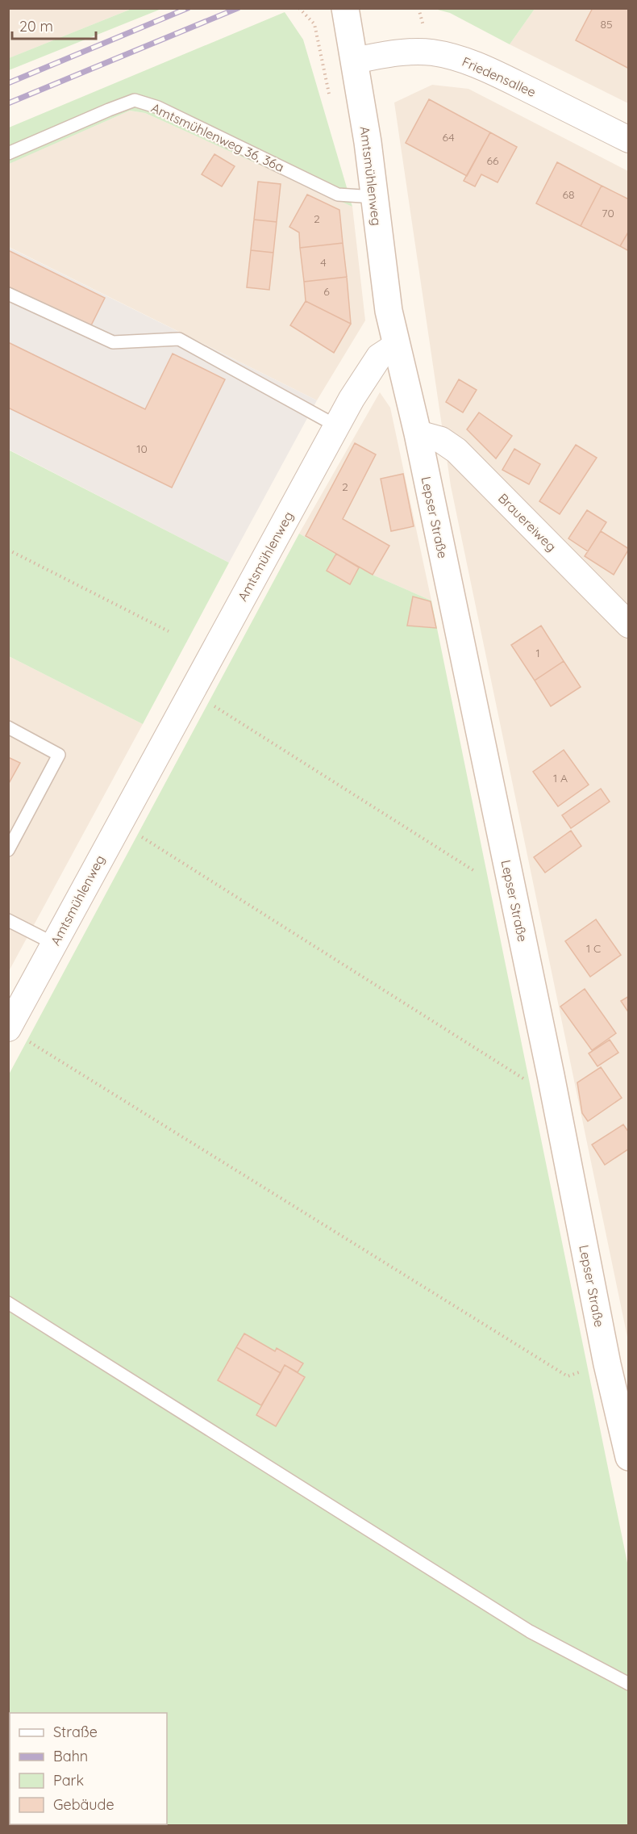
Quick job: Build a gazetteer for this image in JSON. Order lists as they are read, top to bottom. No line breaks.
{"streets":{"street":["Friedensallee","Amtsmühlenweg","Lepser Straße","Brauereiweg"],"lane":["Amtsmühlenweg 36, 36a"]},"crossings":[["Friedensallee","Amtsmühlenweg"],["Amtsmühlenweg 36, 36a","Amtsmühlenweg"],["Amtsmühlenweg","Lepser Straße"],["Lepser Straße","Brauereiweg"]],"house_numbers":["85","64","66","68","70","2","4","6","10","2","1","1 A","1 C"],"legend":["Straße","Bahn","Park","Gebäude"],"scale_bar":"20 m"}
